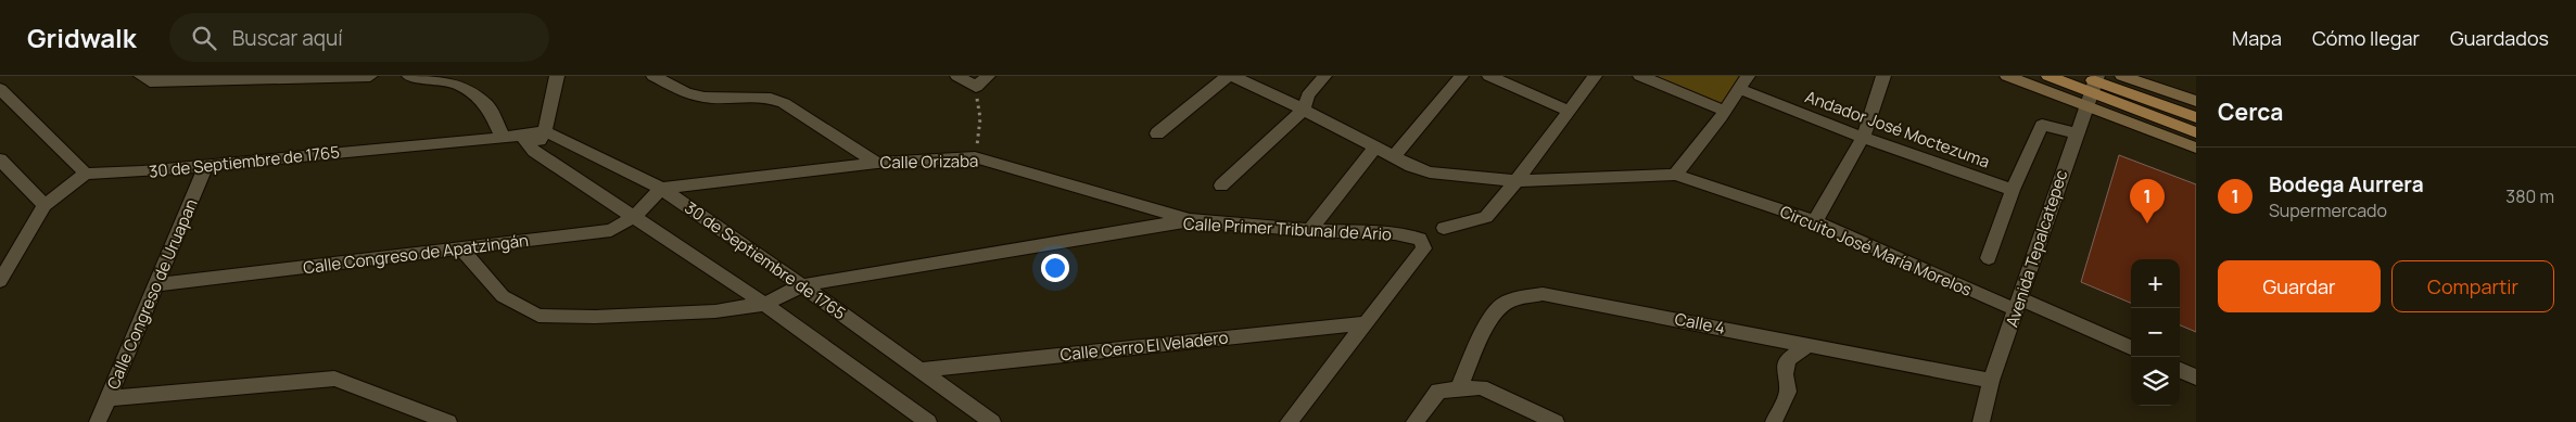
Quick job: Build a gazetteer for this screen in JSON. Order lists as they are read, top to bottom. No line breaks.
{"streets":{"street":["Andador José Moctezuma","30 de Septiembre de 1765","Calle Orizaba","Calle Primer Tribunal de Ario","Avenida Tepalcatepec","Circuito José María Morelos","Calle Congreso de Apatzingán","Calle Congreso de Uruapan","Calle 4","Calle Cerro El Veladero"]},"crossings":[["30 de Septiembre de 1765","Calle Orizaba"],["30 de Septiembre de 1765","Calle Primer Tribunal de Ario"],["30 de Septiembre de 1765","Calle Congreso de Apatzingán"],["30 de Septiembre de 1765","Calle Congreso de Uruapan"],["30 de Septiembre de 1765","Calle Cerro El Veladero"],["Calle Orizaba","Calle Primer Tribunal de Ario"],["Calle Orizaba","Calle Congreso de Apatzingán"],["Calle Primer Tribunal de Ario","Calle Congreso de Apatzingán"],["Calle Primer Tribunal de Ario","Calle Cerro El Veladero"],["Avenida Tepalcatepec","Circuito José María Morelos"],["Avenida Tepalcatepec","Calle 4"],["Calle Congreso de Apatzingán","Calle Congreso de Uruapan"]],"page":{"header":"Gridwalk","search":"Buscar aquí","nav":["Mapa","Cómo llegar","Guardados"],"heading":"Cerca","list":[{"mark":"1","name":"Bodega Aurrera","note":"Supermercado","value":"380 m"}],"pins":"1","buttons":["Guardar","Compartir"],"map_buttons":["+","−"]}}
